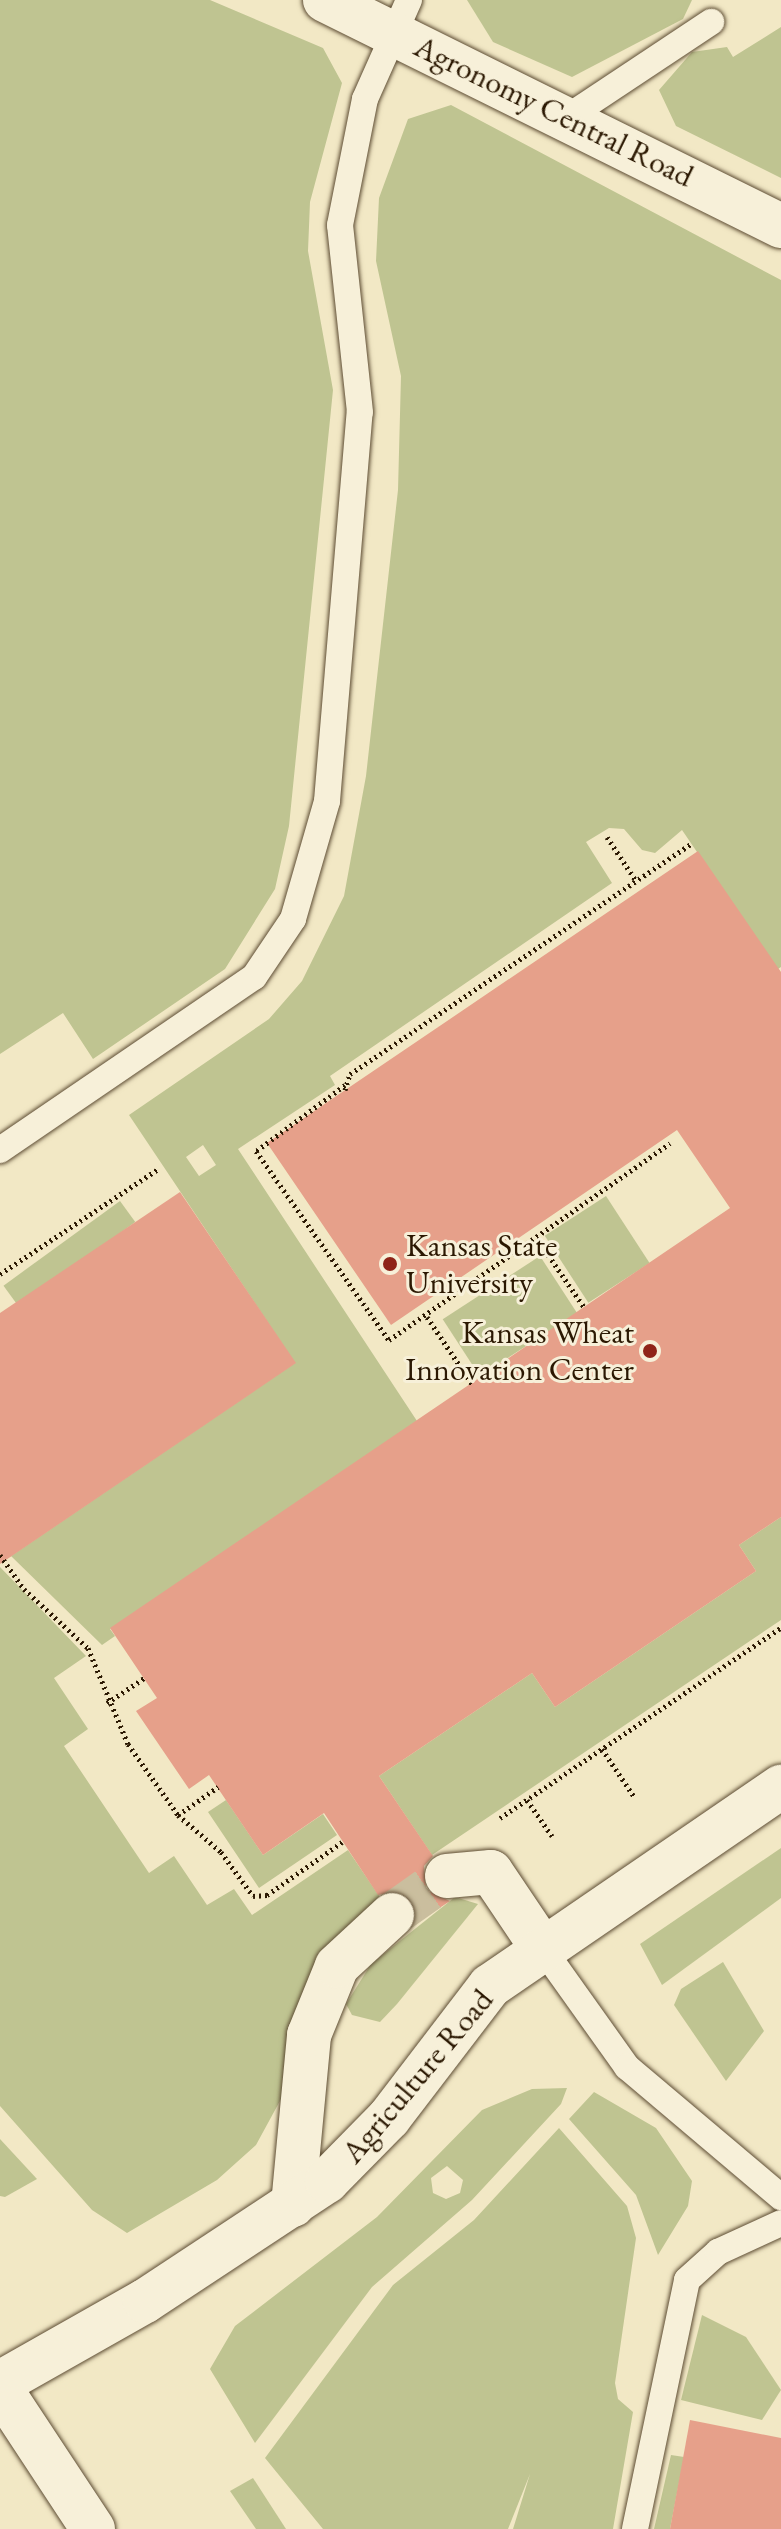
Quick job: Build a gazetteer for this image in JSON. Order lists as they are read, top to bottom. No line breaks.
{"streets":{"street":["Agronomy Central Road","Agriculture Road"]},"places":["Kansas State University","Kansas Wheat Innovation Center"]}
